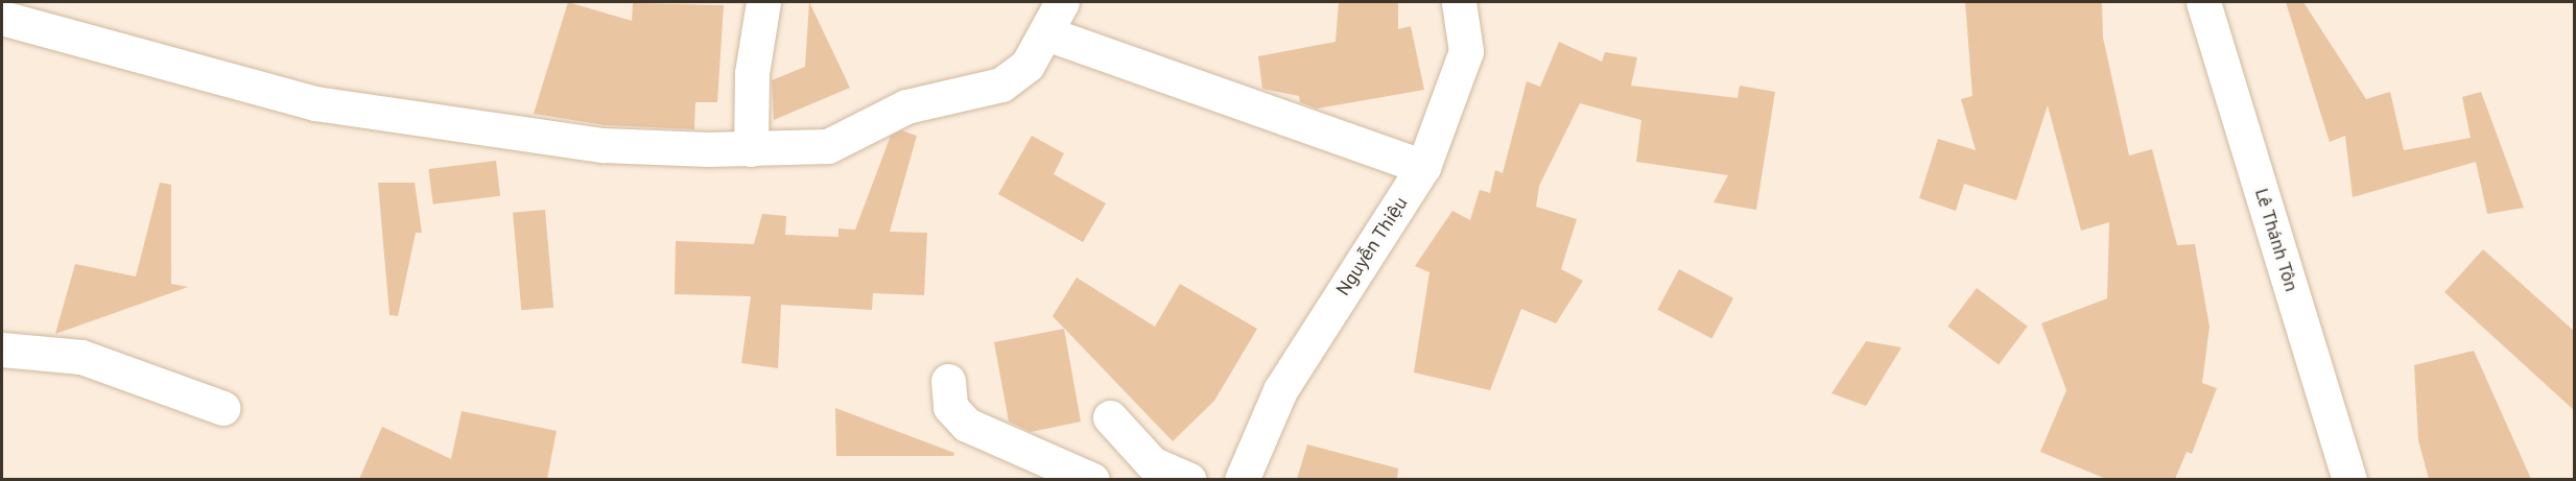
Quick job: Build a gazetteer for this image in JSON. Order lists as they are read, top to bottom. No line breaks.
{"streets":{"street":["Lê Thánh Tôn","Nguyễn Thiệu"]}}
